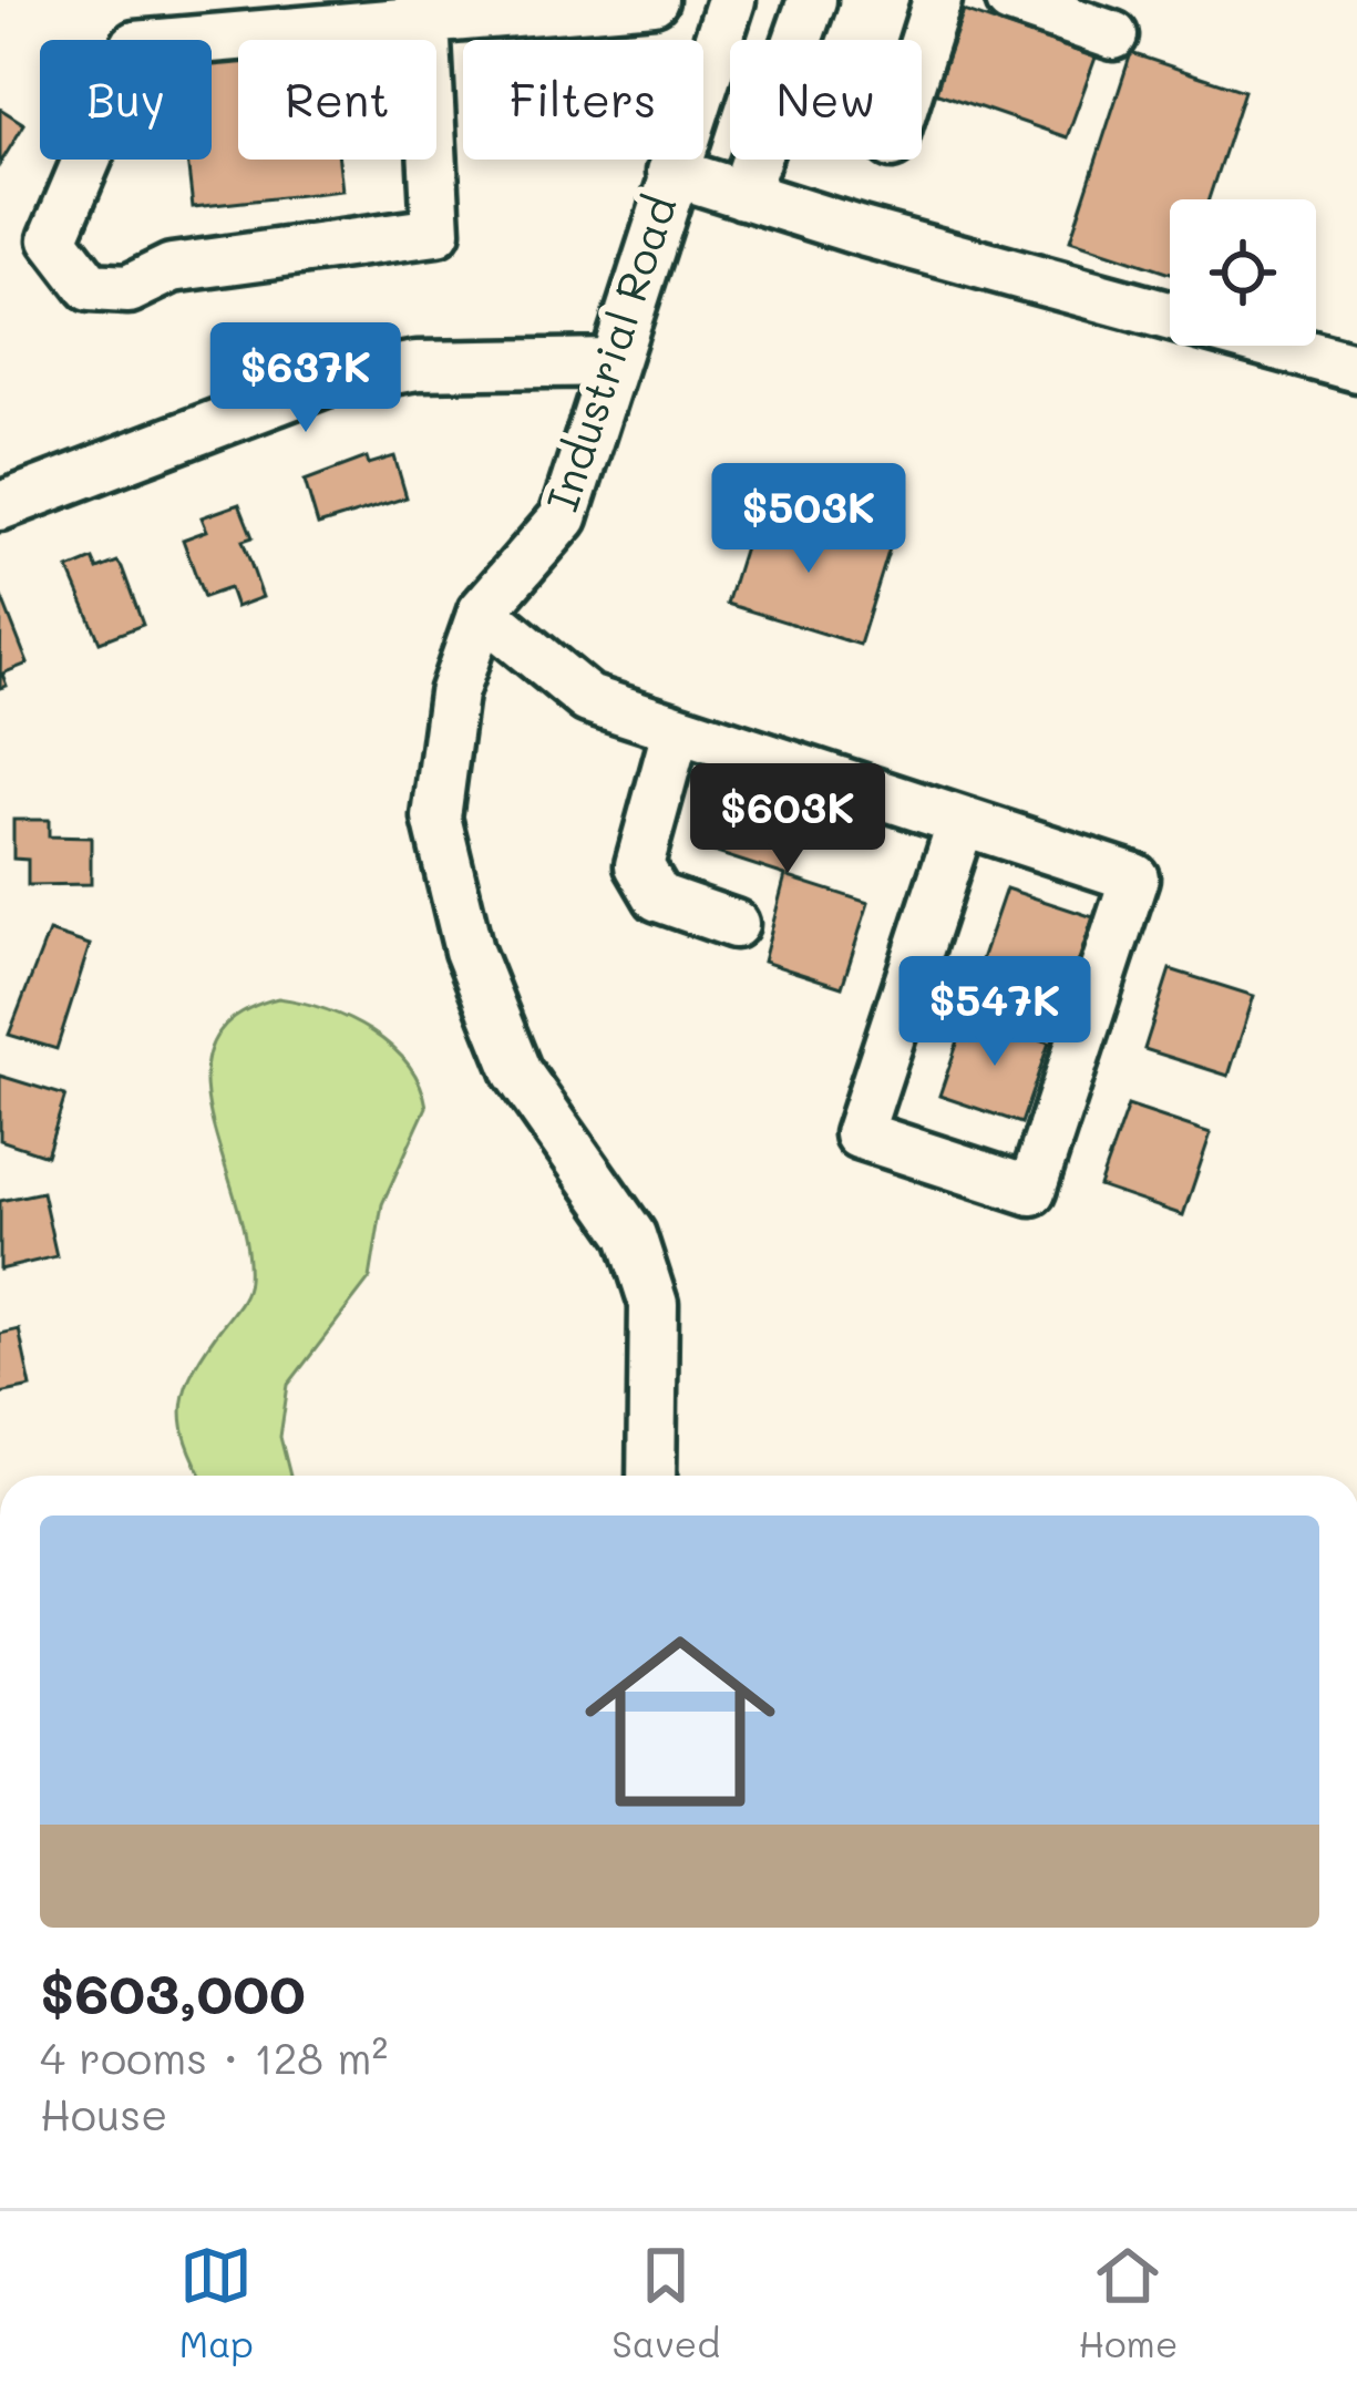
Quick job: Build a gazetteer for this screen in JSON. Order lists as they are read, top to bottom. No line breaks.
{"streets":{"street":["Industrial Road"]},"page":{"chip":["Buy","Rent","Filters","New"],"price":["$637K","$503K","$603K","$547K"],"list":[{"name":"$603,000","note":"4 rooms · 128 m² · House"}],"tabs":["Map","Saved","Home"]}}
